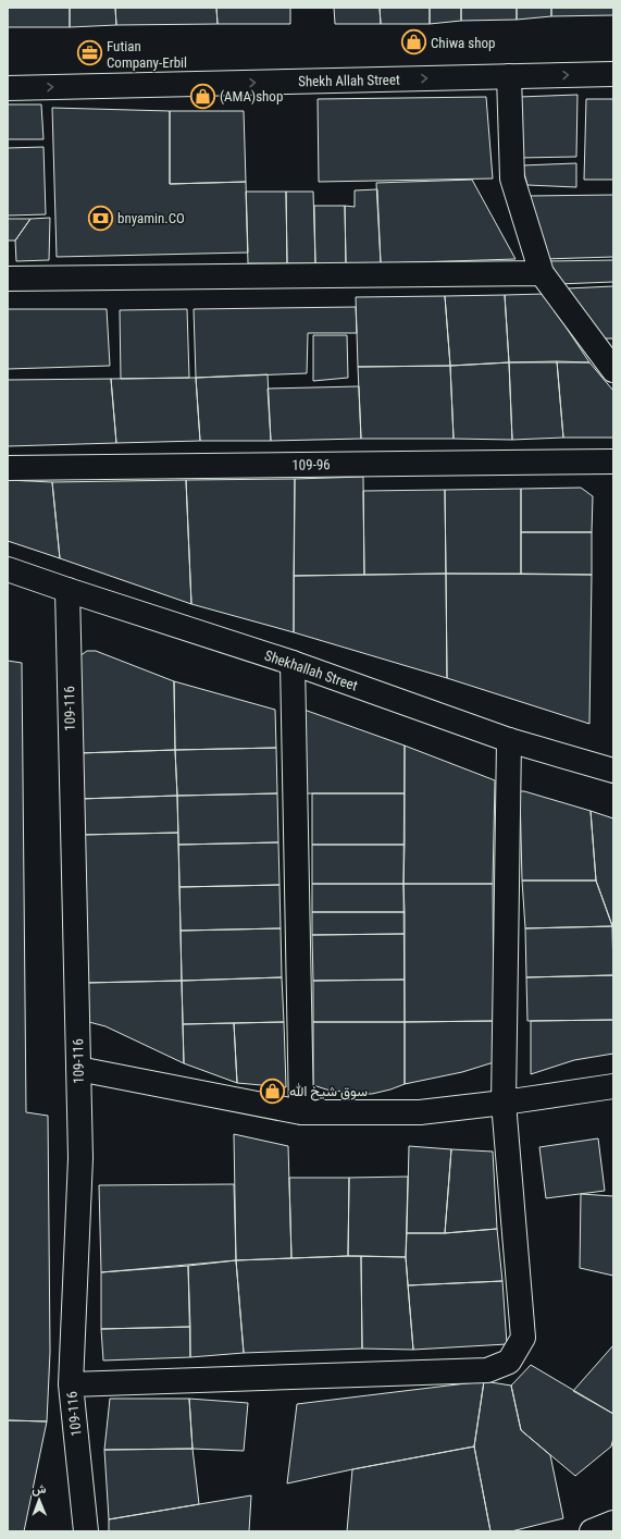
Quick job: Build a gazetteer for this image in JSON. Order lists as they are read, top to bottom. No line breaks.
{"streets":{"street":["Shekh Allah Street","109-96","Shekhallah Street","109-116"]},"crossings":[["Shekhallah Street","109-116"]],"places":{"shop":["Chiwa shop","(AMA)shop","سوق شيخ الله"],"office":["Futian Company-Erbil"],"bank":["bnyamin.CO"]},"north":"top"}
